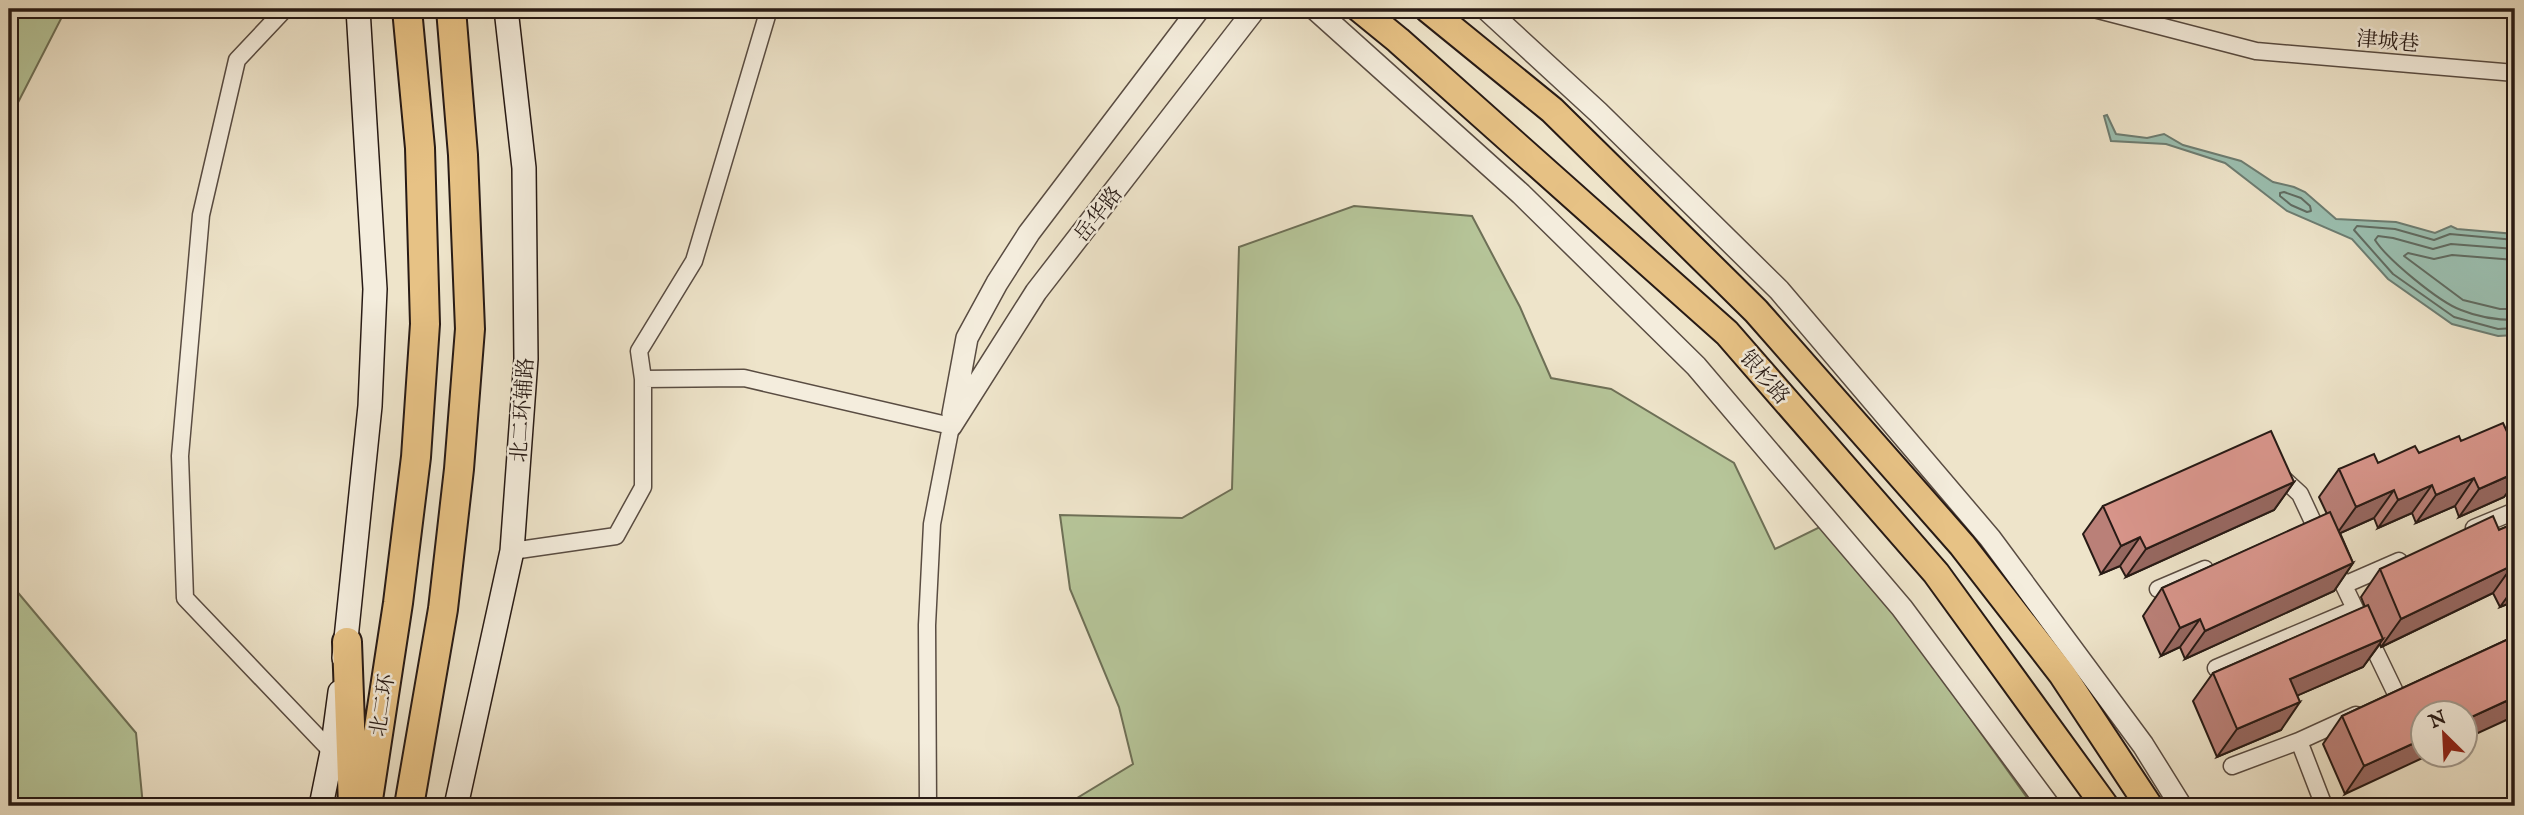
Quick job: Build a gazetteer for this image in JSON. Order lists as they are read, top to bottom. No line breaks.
{"streets":{"highway":["北二环"],"main road":["银杉路","北二环辅路"],"street":["津城巷","岳华路"]},"north":"top left"}
